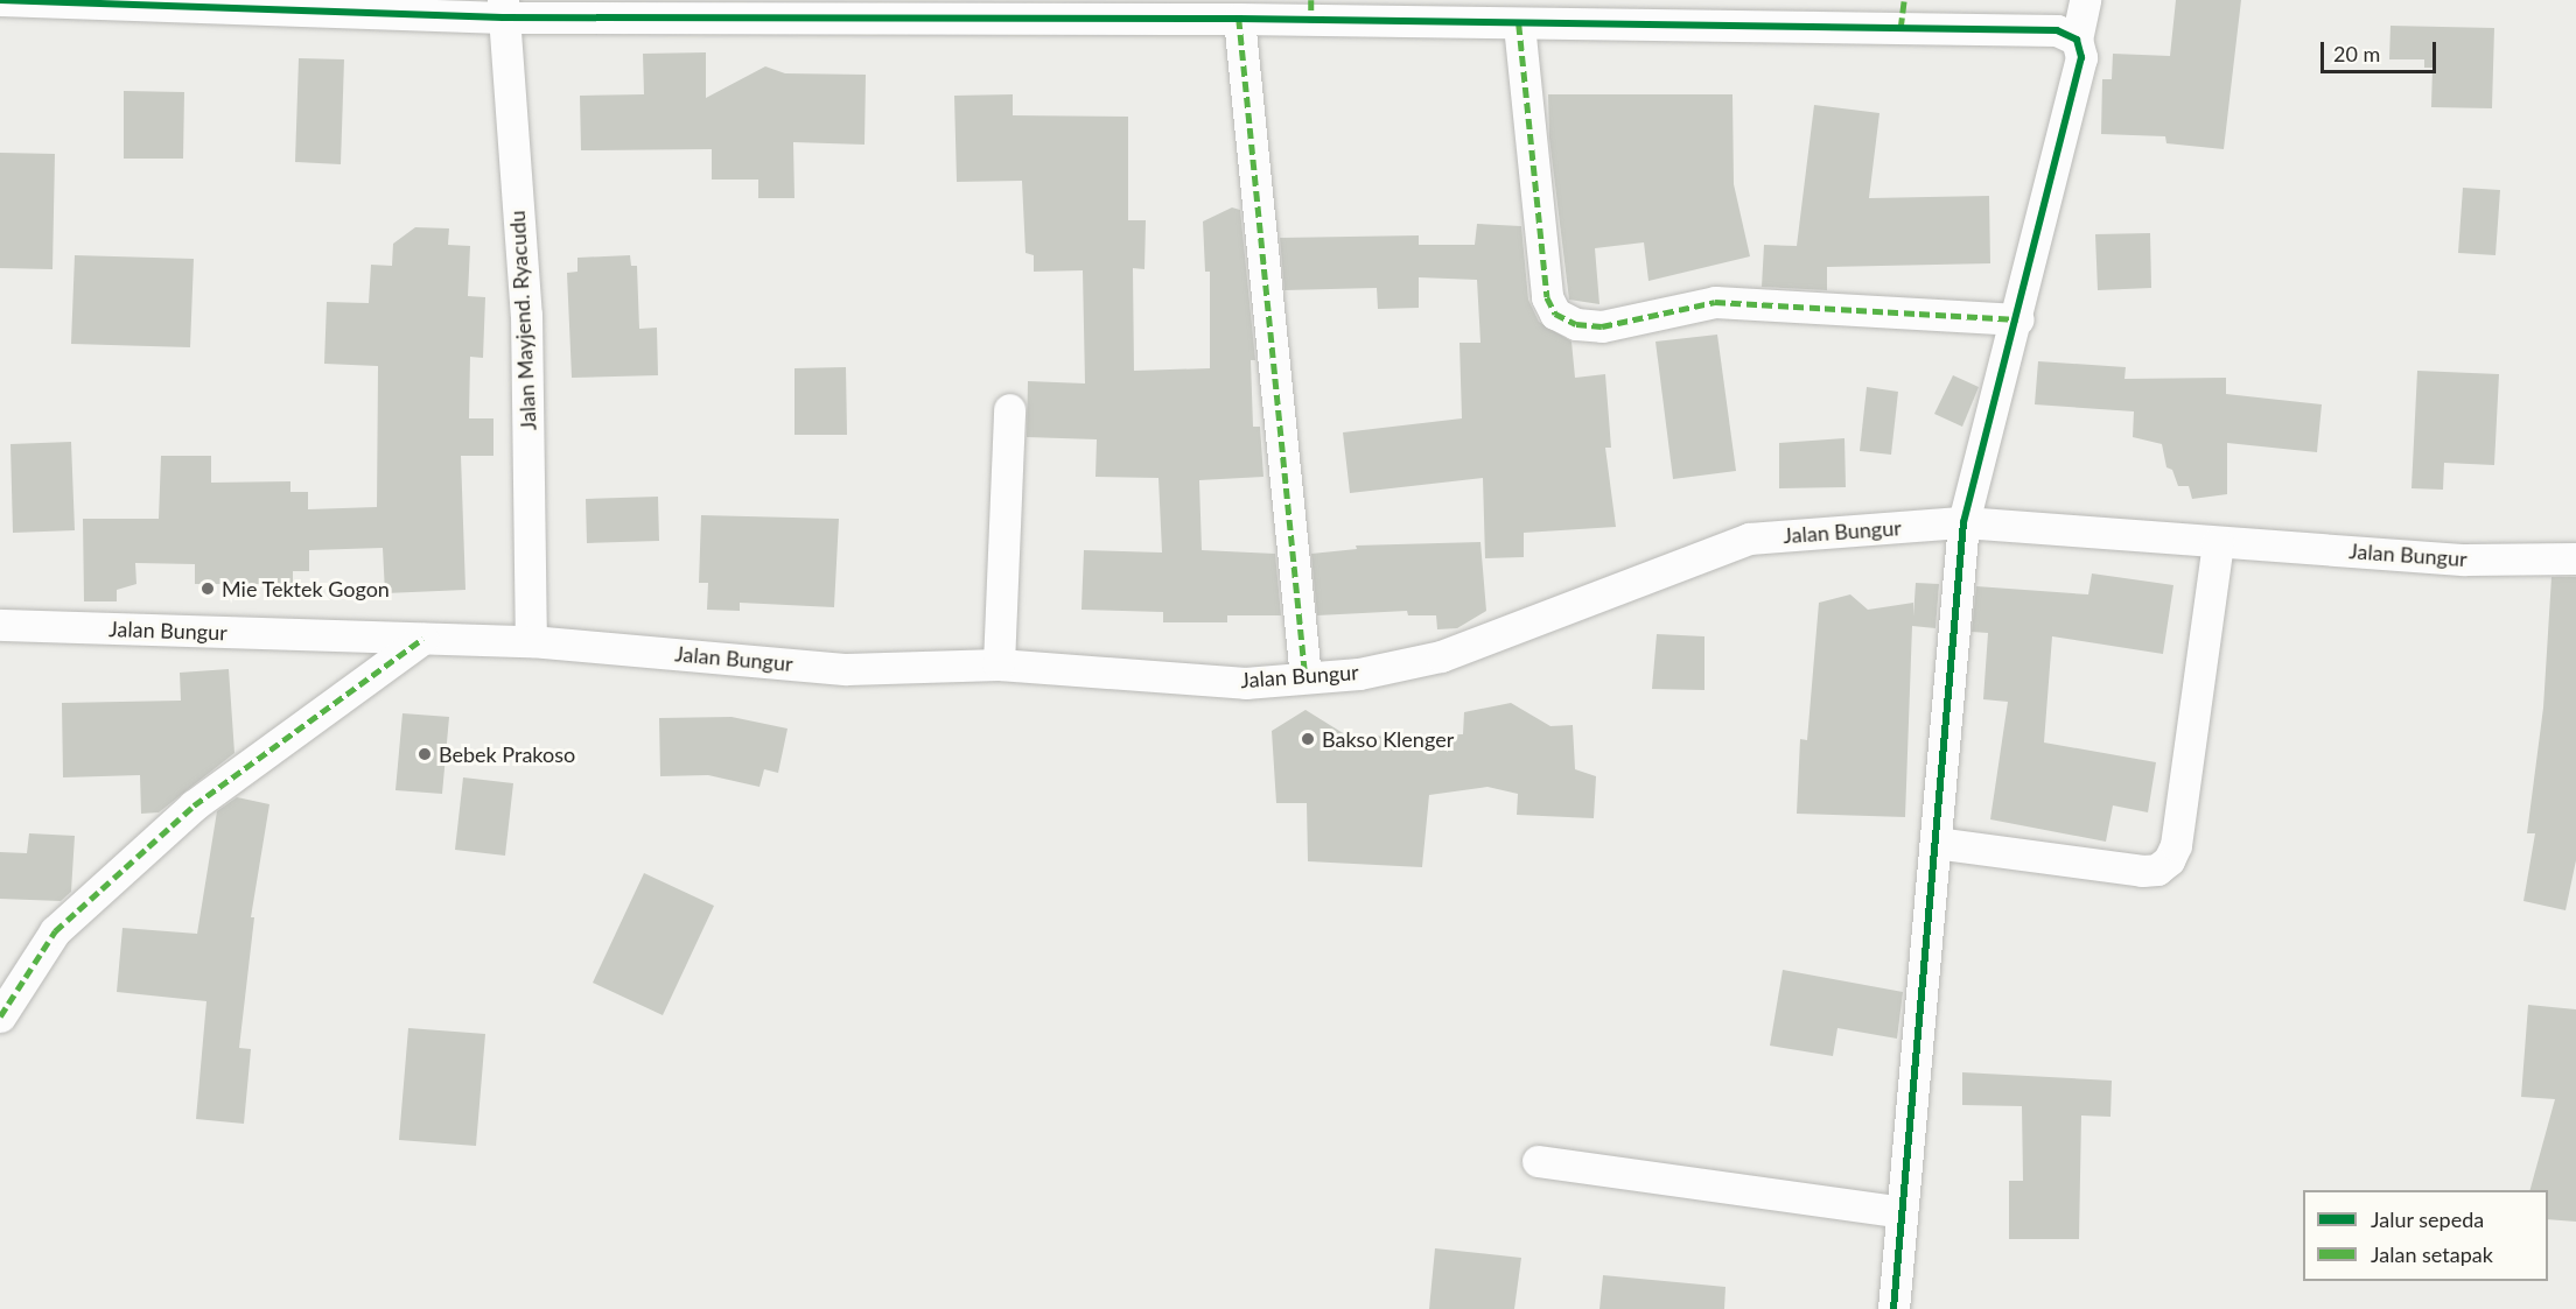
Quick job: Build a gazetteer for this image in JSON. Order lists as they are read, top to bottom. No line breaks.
{"streets":{"street":["Jalan Mayjend. Ryacudu","Jalan Bungur"]},"crossings":[["Jalan Mayjend. Ryacudu","Jalan Bungur"]],"places":["Mie Tektek Gogon","Bakso Klenger","Bebek Prakoso"],"legend":["Jalur sepeda","Jalan setapak"],"scale_bar":"20 m"}
